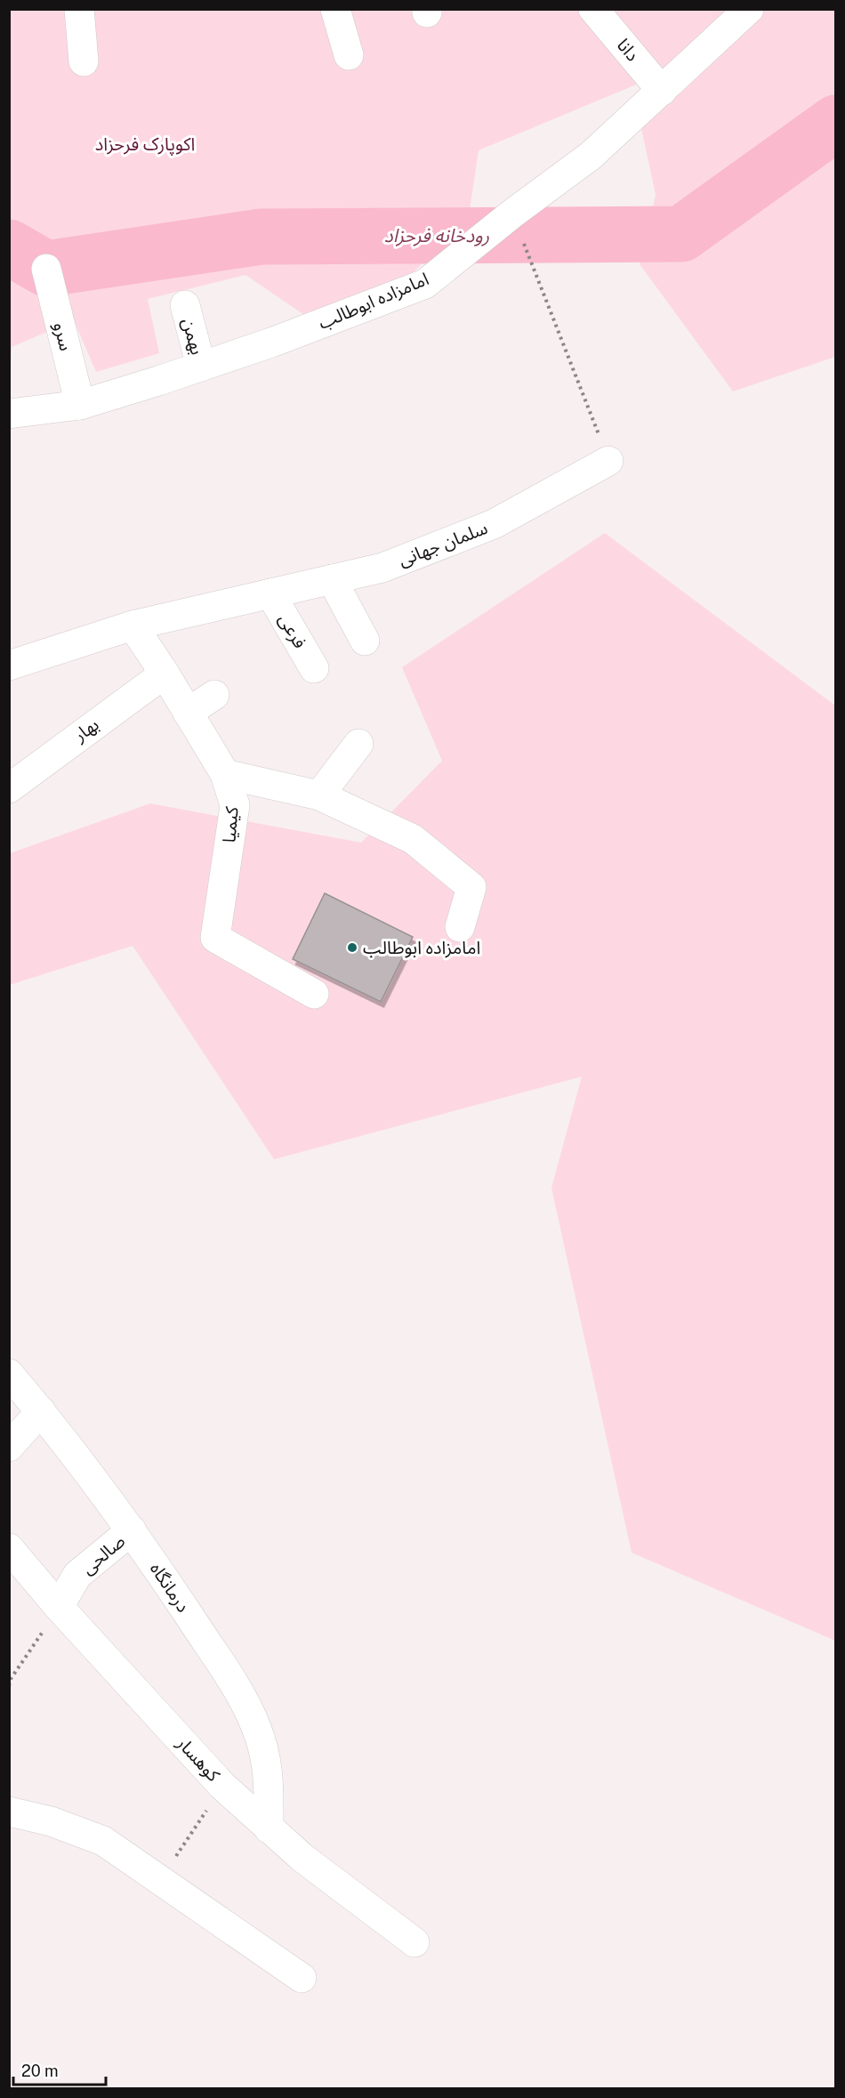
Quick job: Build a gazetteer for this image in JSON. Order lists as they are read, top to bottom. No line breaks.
{"streets":{"street":["دانا","امامزاده ابوطالب","سرو","بهمن","سلمان جهانی","فرعی","بهار","کیمیا","صالحی","درمانگاه","کوهسار"]},"crossings":[["دانا","امامزاده ابوطالب"],["امامزاده ابوطالب","سرو"],["امامزاده ابوطالب","بهمن"],["سلمان جهانی","فرعی"],["سلمان جهانی","کیمیا"],["بهار","کیمیا"],["صالحی","درمانگاه"],["صالحی","کوهسار"],["درمانگاه","کوهسار"]],"water":["رودخانه فرحزاد"],"parks":["اکوپارک فرحزاد"],"places":["امامزاده ابوطالب"],"scale_bar":"20 m"}
